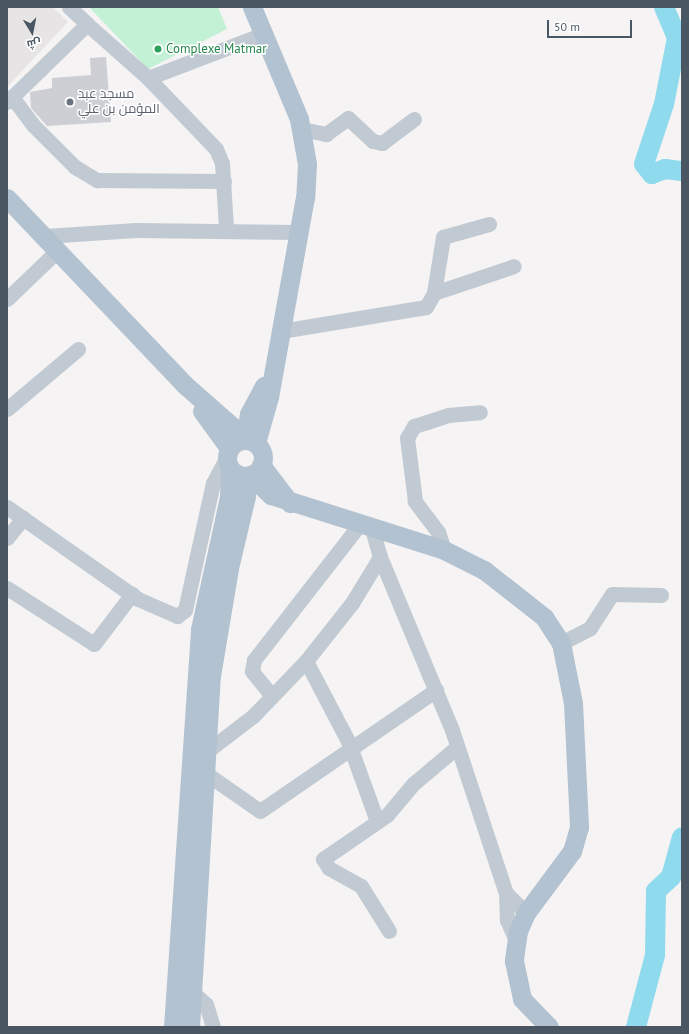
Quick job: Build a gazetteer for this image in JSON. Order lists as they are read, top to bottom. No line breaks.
{"places":["Complexe Matmar","مسجد عبد المؤمن بن علي"],"scale_bar":"50 m","north":"bottom"}
